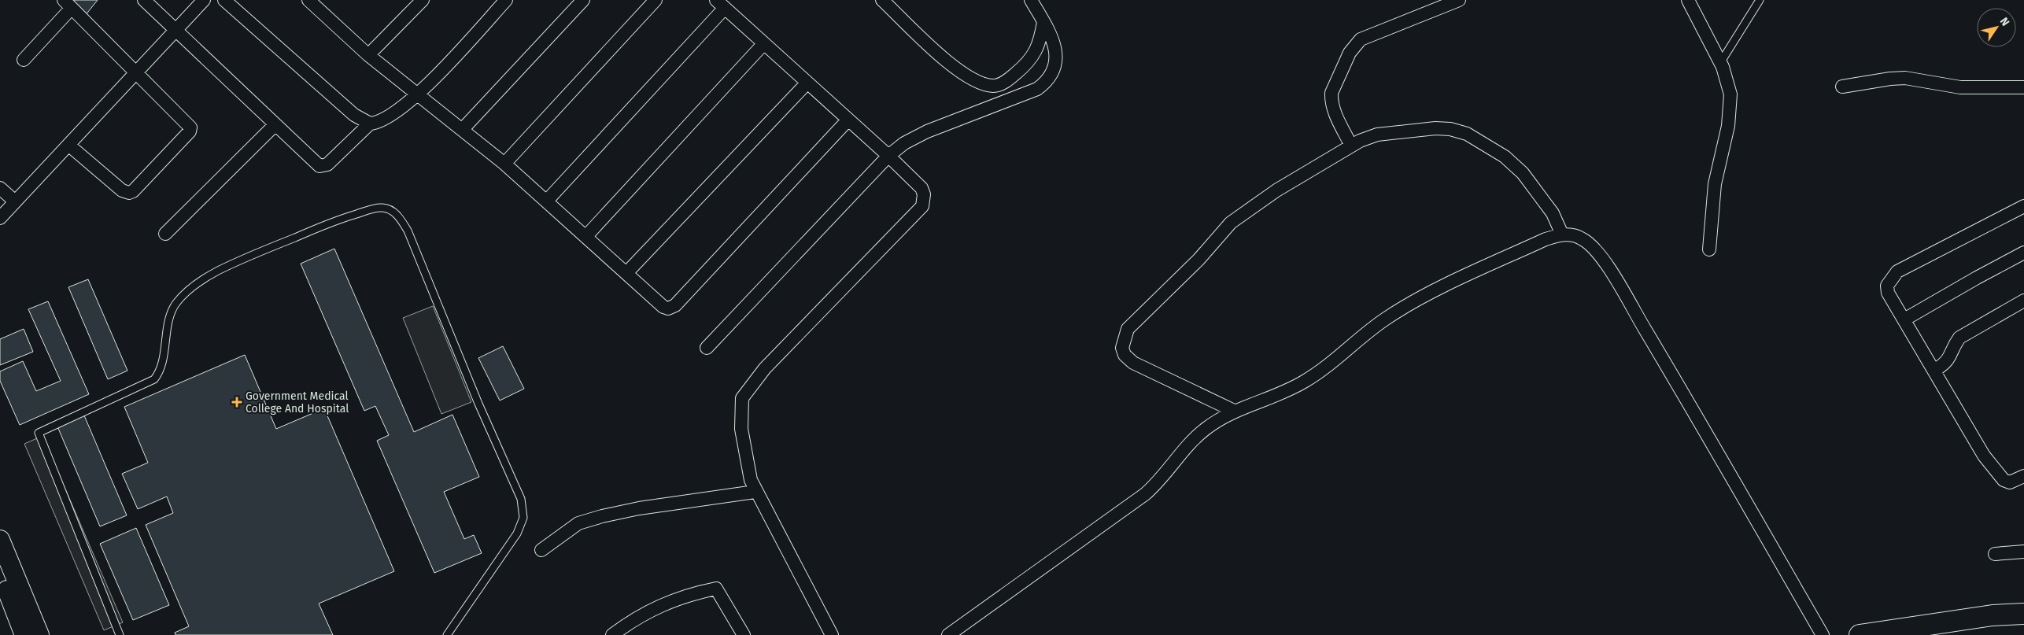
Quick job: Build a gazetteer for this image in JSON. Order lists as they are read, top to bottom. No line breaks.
{"places":{"health":["Government Medical College And Hospital"]},"north":"top right"}
